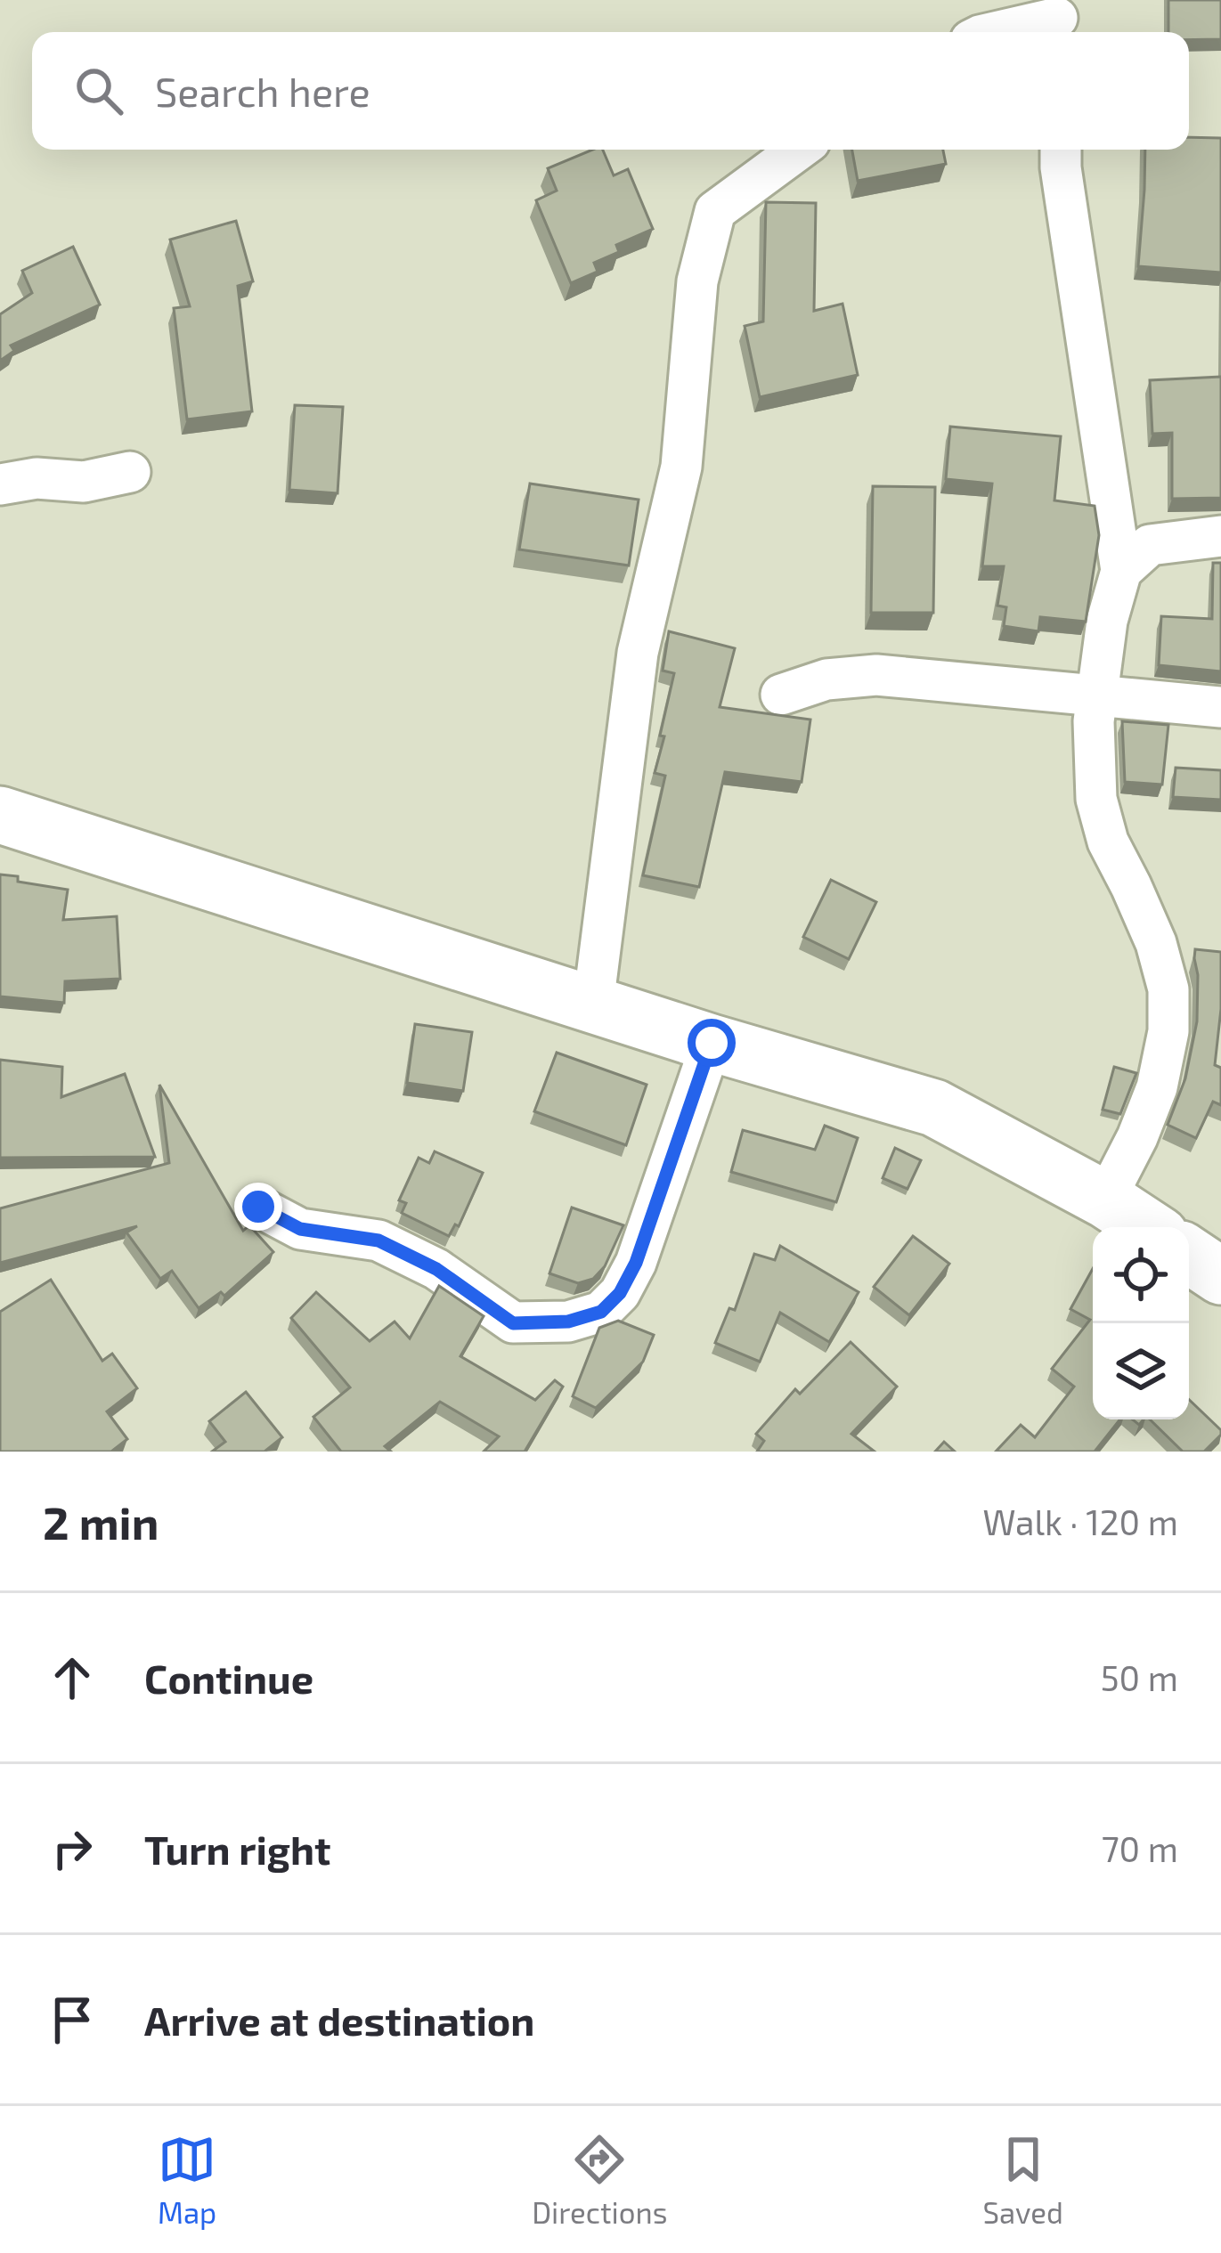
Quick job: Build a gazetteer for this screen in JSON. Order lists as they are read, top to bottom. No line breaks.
{"page":{"search":"Search here","heading":["2 min","Walk · 120 m"],"list":[["Continue","50 m"],["Turn right","70 m"],"Arrive at destination"],"nav":["Map","Directions","Saved"]}}
